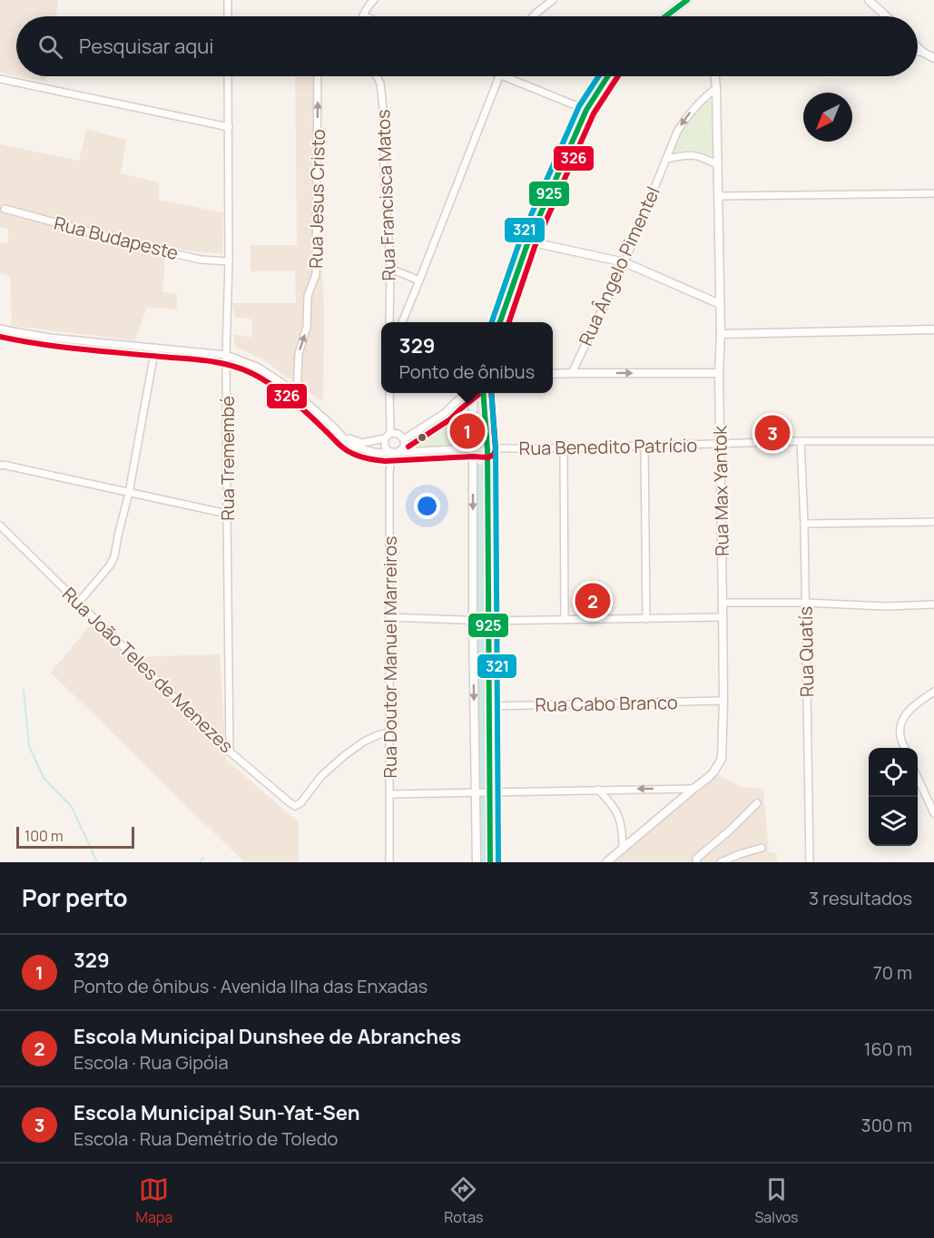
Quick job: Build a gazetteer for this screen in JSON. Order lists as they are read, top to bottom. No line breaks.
{"streets":{"street":["Rua Francisca Matos","Rua Jesus Cristo","Rua Budapeste","Rua Ângelo Pimentel","Rua Benedito Patrício","Rua Tremembé","Rua Max Yantok","Rua Quatís","Rua Doutor Manuel Marreiros","Rua João Teles de Menezes","Rua Cabo Branco"]},"crossings":[["Rua Budapeste","Rua Tremembé"],["Rua Ângelo Pimentel","Rua Max Yantok"],["Rua Benedito Patrício","Rua Max Yantok"],["Rua Benedito Patrício","Rua Quatís"],["Rua Benedito Patrício","Rua Doutor Manuel Marreiros"],["Rua Tremembé","Rua João Teles de Menezes"],["Rua Max Yantok","Rua Cabo Branco"],["Rua Doutor Manuel Marreiros","Rua João Teles de Menezes"]],"one_way":["Rua Jesus Cristo"],"lines":["transit line 925","transit line 326","transit line 321"],"scale_bar":"100 m","north":"bottom left","page":{"search":"Pesquisar aqui","popup":["329","Ponto de ônibus"],"pins":["1","3","2"],"scale":"100 m","heading":["Por perto","3 resultados"],"list":[{"mark":"1","name":"329","note":"Ponto de ônibus · Avenida Ilha das Enxadas","value":"70 m"},{"mark":"2","name":"Escola Municipal Dunshee de Abranches","note":"Escola · Rua Gipóia","value":"160 m"},{"mark":"3","name":"Escola Municipal Sun-Yat-Sen","note":"Escola · Rua Demétrio de Toledo","value":"300 m"}],"nav":["Mapa","Rotas","Salvos"]}}
